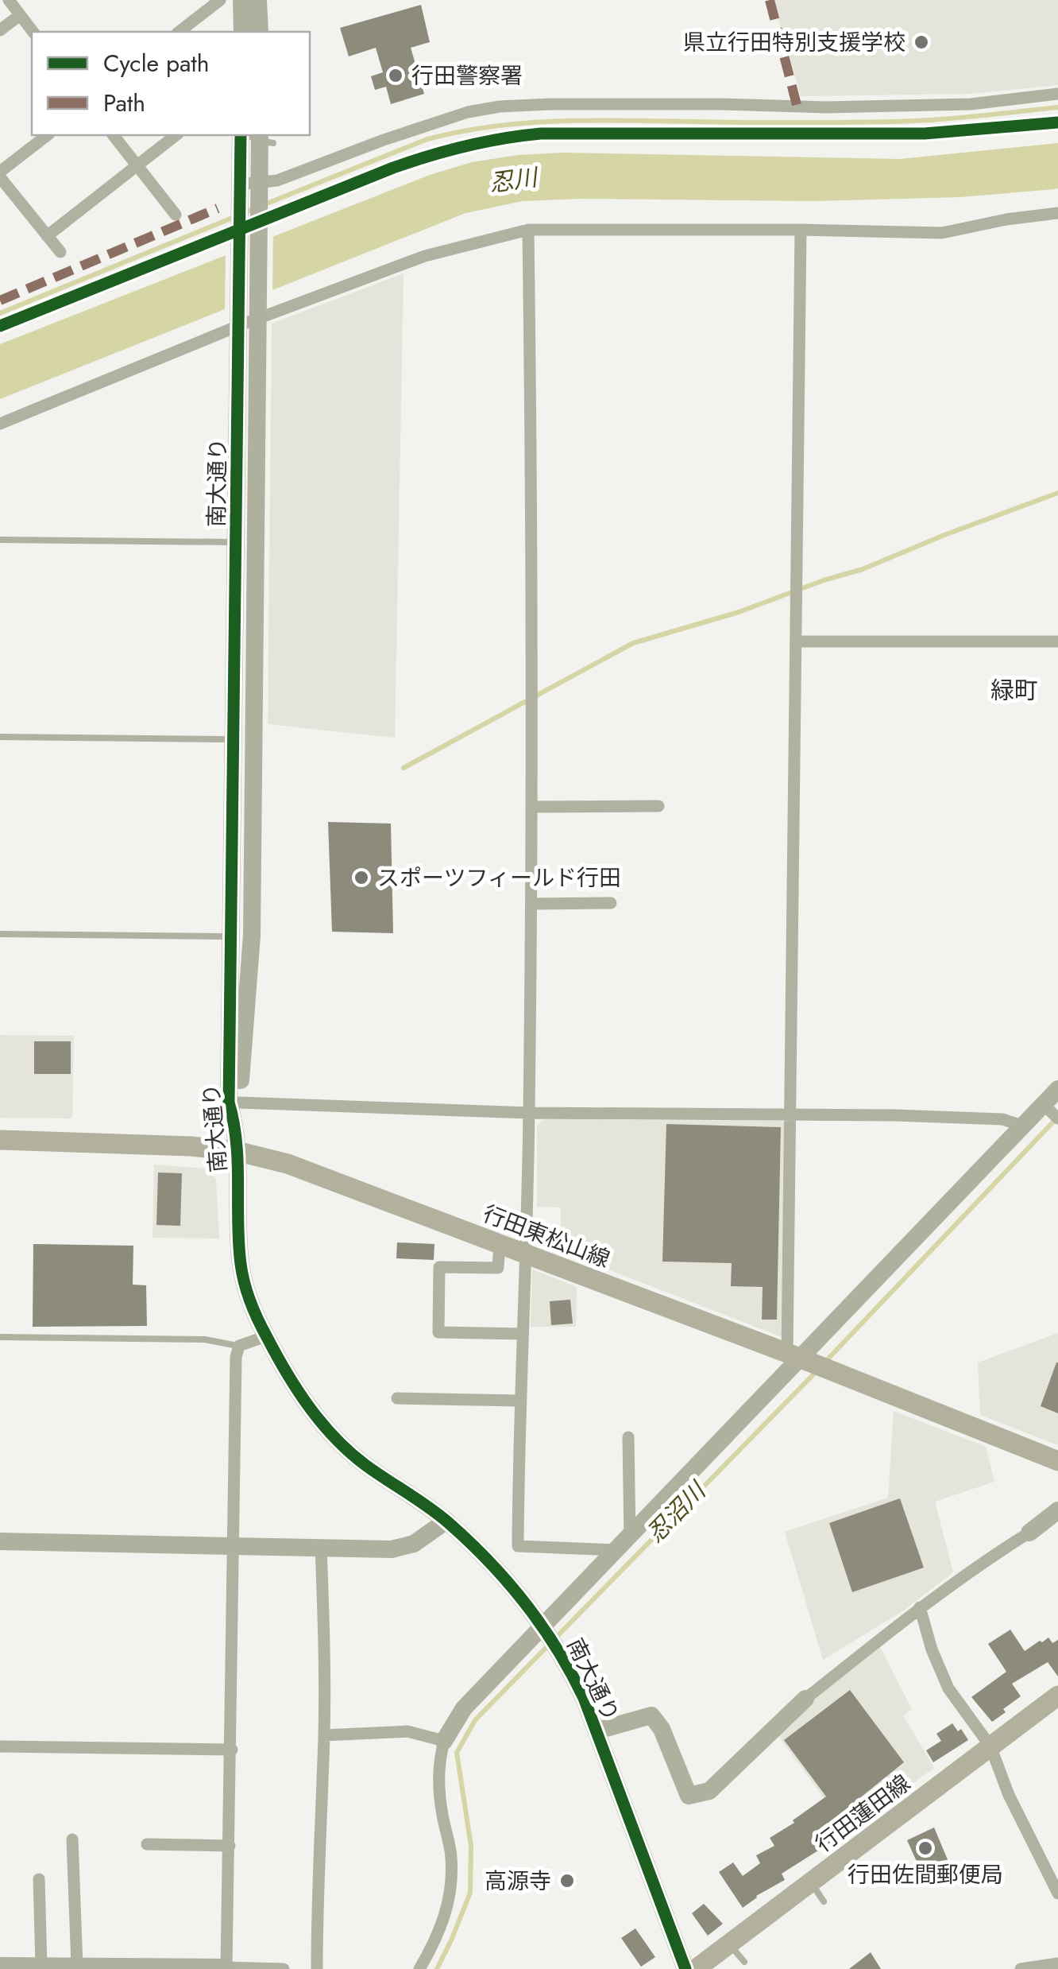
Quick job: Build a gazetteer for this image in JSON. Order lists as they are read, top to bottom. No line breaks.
{"streets":{"main road":["行田東松山線","行田蓮田線"],"street":["南大通り"]},"crossings":[["南大通り","行田東松山線"]],"districts":["緑町"],"water":["忍川","忍沼川"],"places":["県立行田特別支援学校","行田警察署","スポーツフィールド行田","行田佐間郵便局","高源寺"],"legend":["Cycle path","Path"]}
